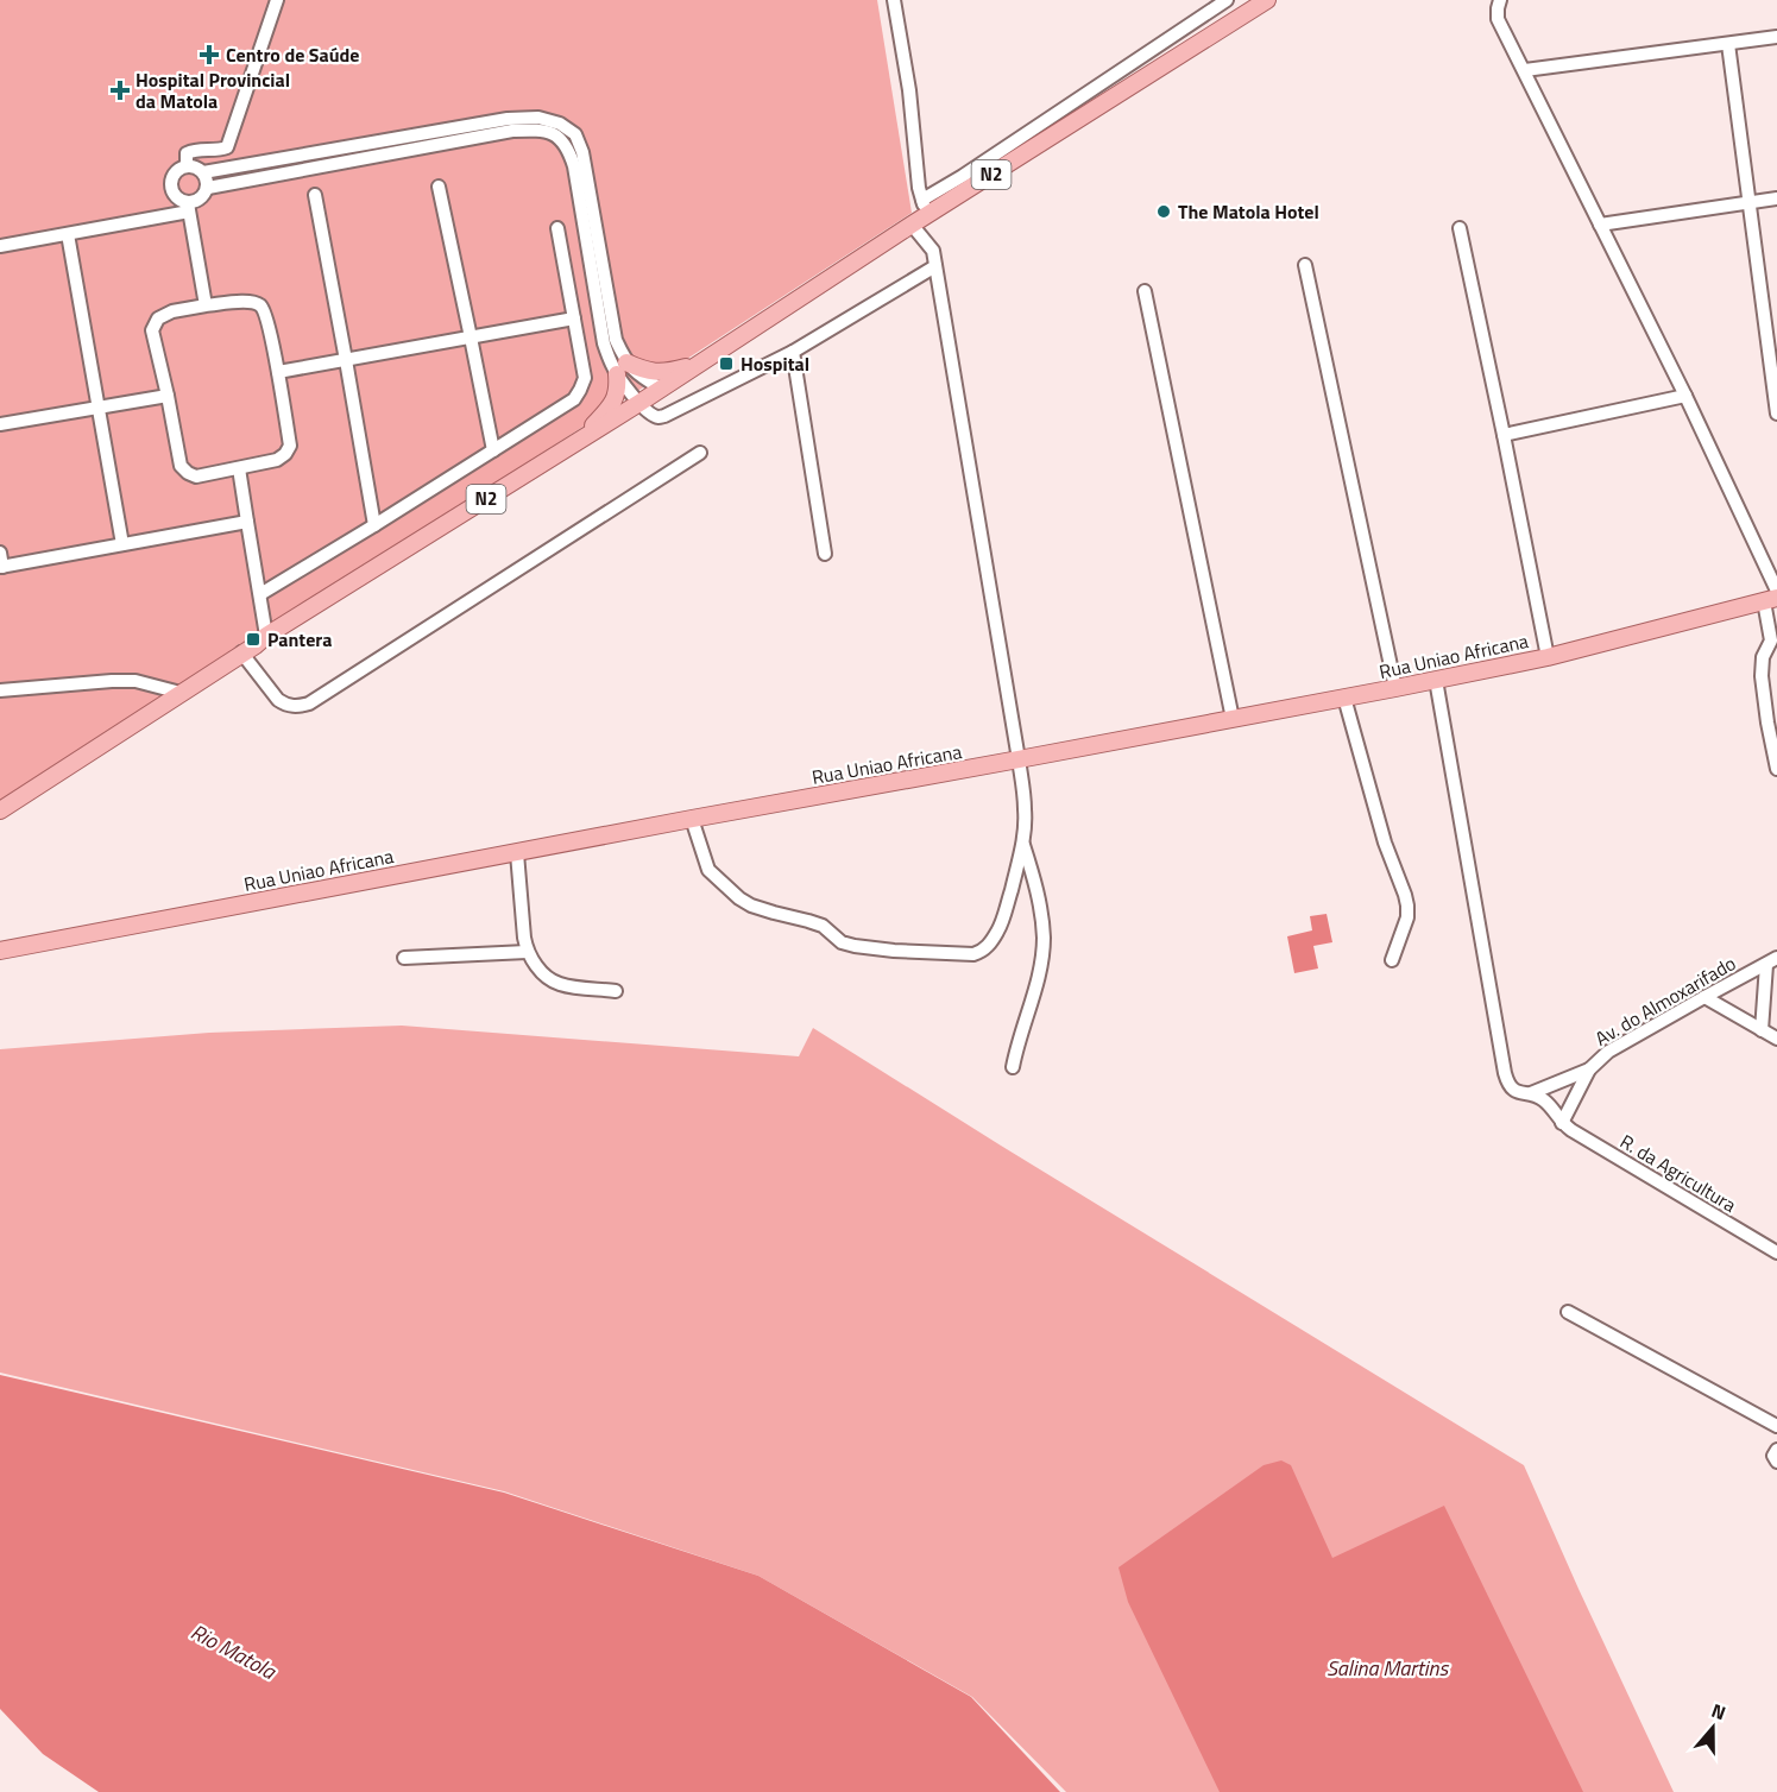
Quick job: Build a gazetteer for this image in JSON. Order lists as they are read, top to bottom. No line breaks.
{"streets":{"main road":["N2","Rua Uniao Africana"],"street":["Av. do Almoxarifado","R. da Agricultura"]},"crossings":[["Rua Uniao Africana","R. da Agricultura"],["Av. do Almoxarifado","R. da Agricultura"]],"water":["Rio Matola","Salina Martins"],"places":{"health":["Centro de Saúde","Hospital Provincial da Matola"],"other":["The Matola Hotel"],"transit":["Hospital","Pantera"]},"north":"top"}
